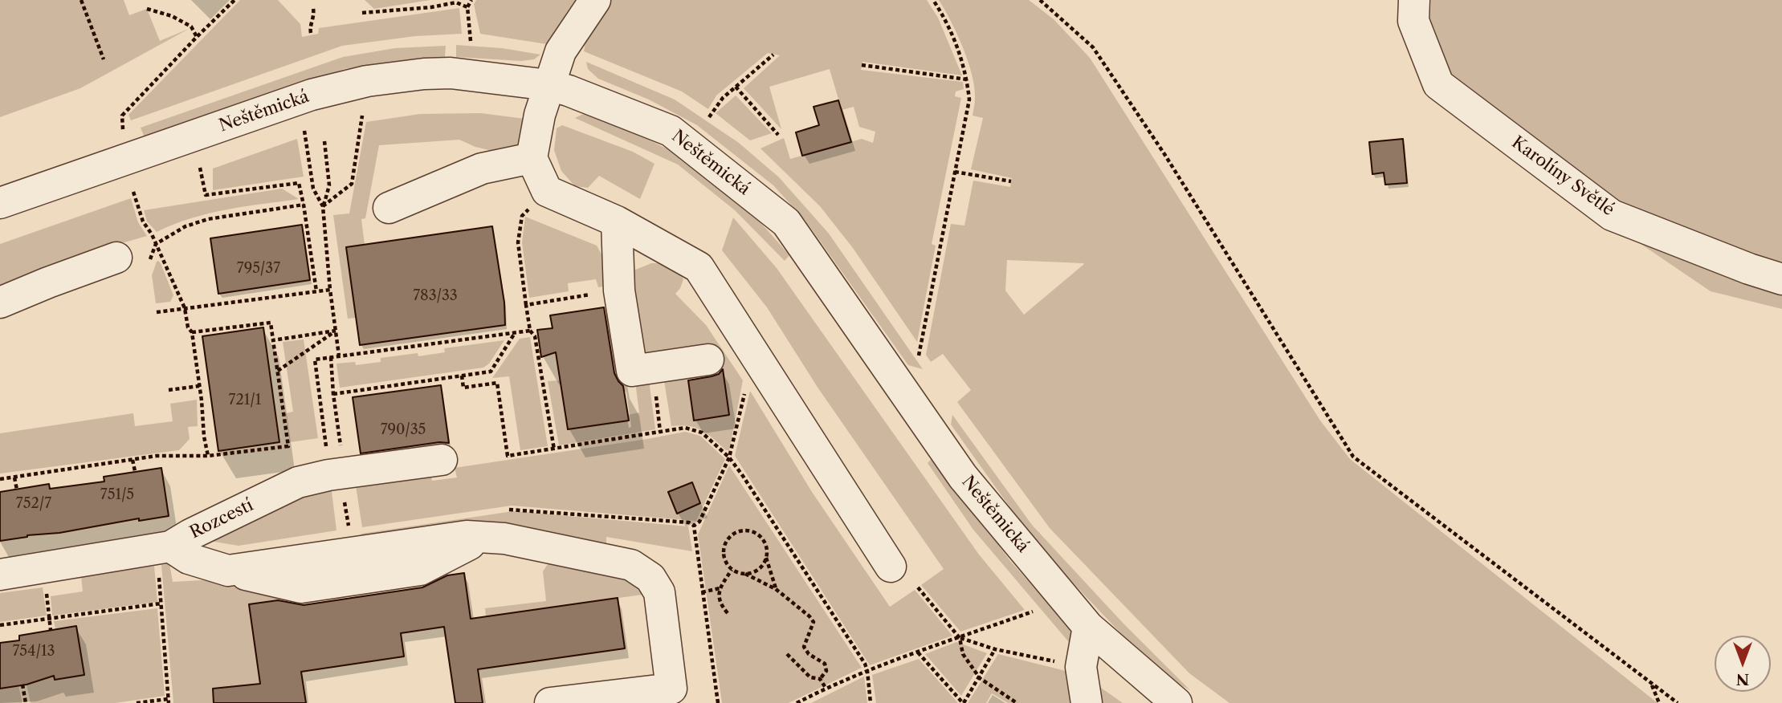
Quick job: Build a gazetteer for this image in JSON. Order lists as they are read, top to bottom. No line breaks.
{"streets":{"street":["Neštěmická","Karolíny Světlé","Rozcestí"]},"house_numbers":["795/37","783/33","721/1","790/35","751/5","752/7","754/13"],"north":"bottom"}
